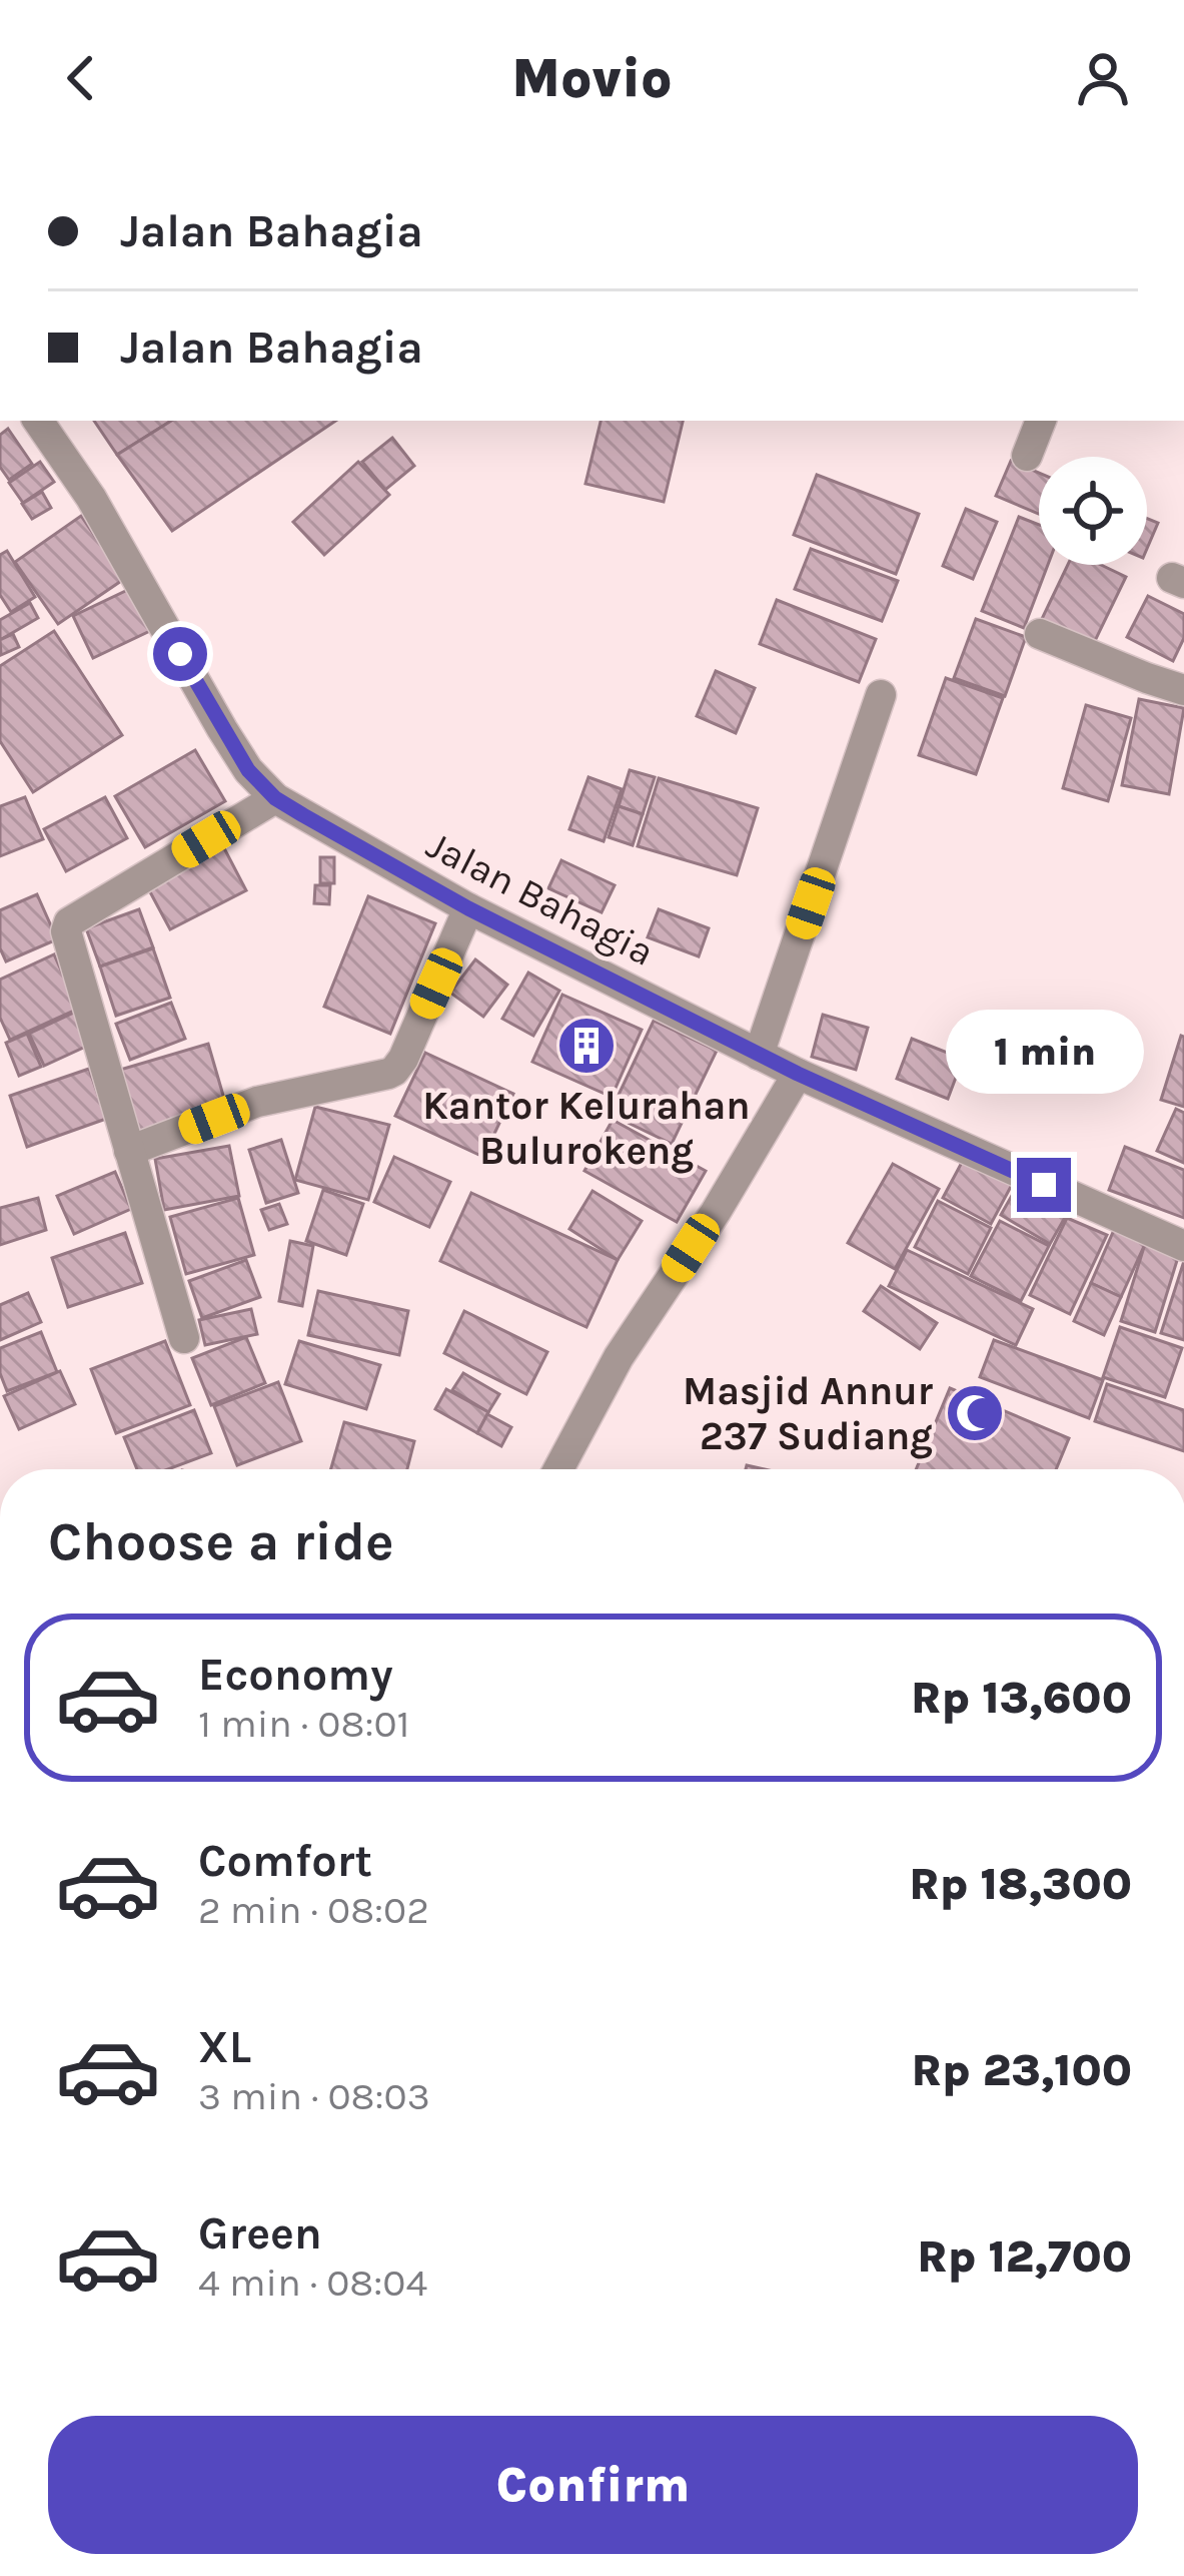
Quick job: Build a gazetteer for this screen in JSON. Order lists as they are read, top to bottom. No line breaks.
{"streets":{"street":["Jalan Bahagia"]},"places":{"building":["Kantor Kelurahan Bulurokeng"],"mosque":["Masjid Annur 237 Sudiang"]},"page":{"header":"Movio","banner":["Jalan Bahagia","Jalan Bahagia"],"bubble":"1 min","heading":"Choose a ride","list":[{"name":"Economy","note":"1 min · 08:01","value":"Rp 13,600"},{"name":"Comfort","note":"2 min · 08:02","value":"Rp 18,300"},{"name":"XL","note":"3 min · 08:03","value":"Rp 23,100"},{"name":"Green","note":"4 min · 08:04","value":"Rp 12,700"}],"buttons":"Confirm"}}
